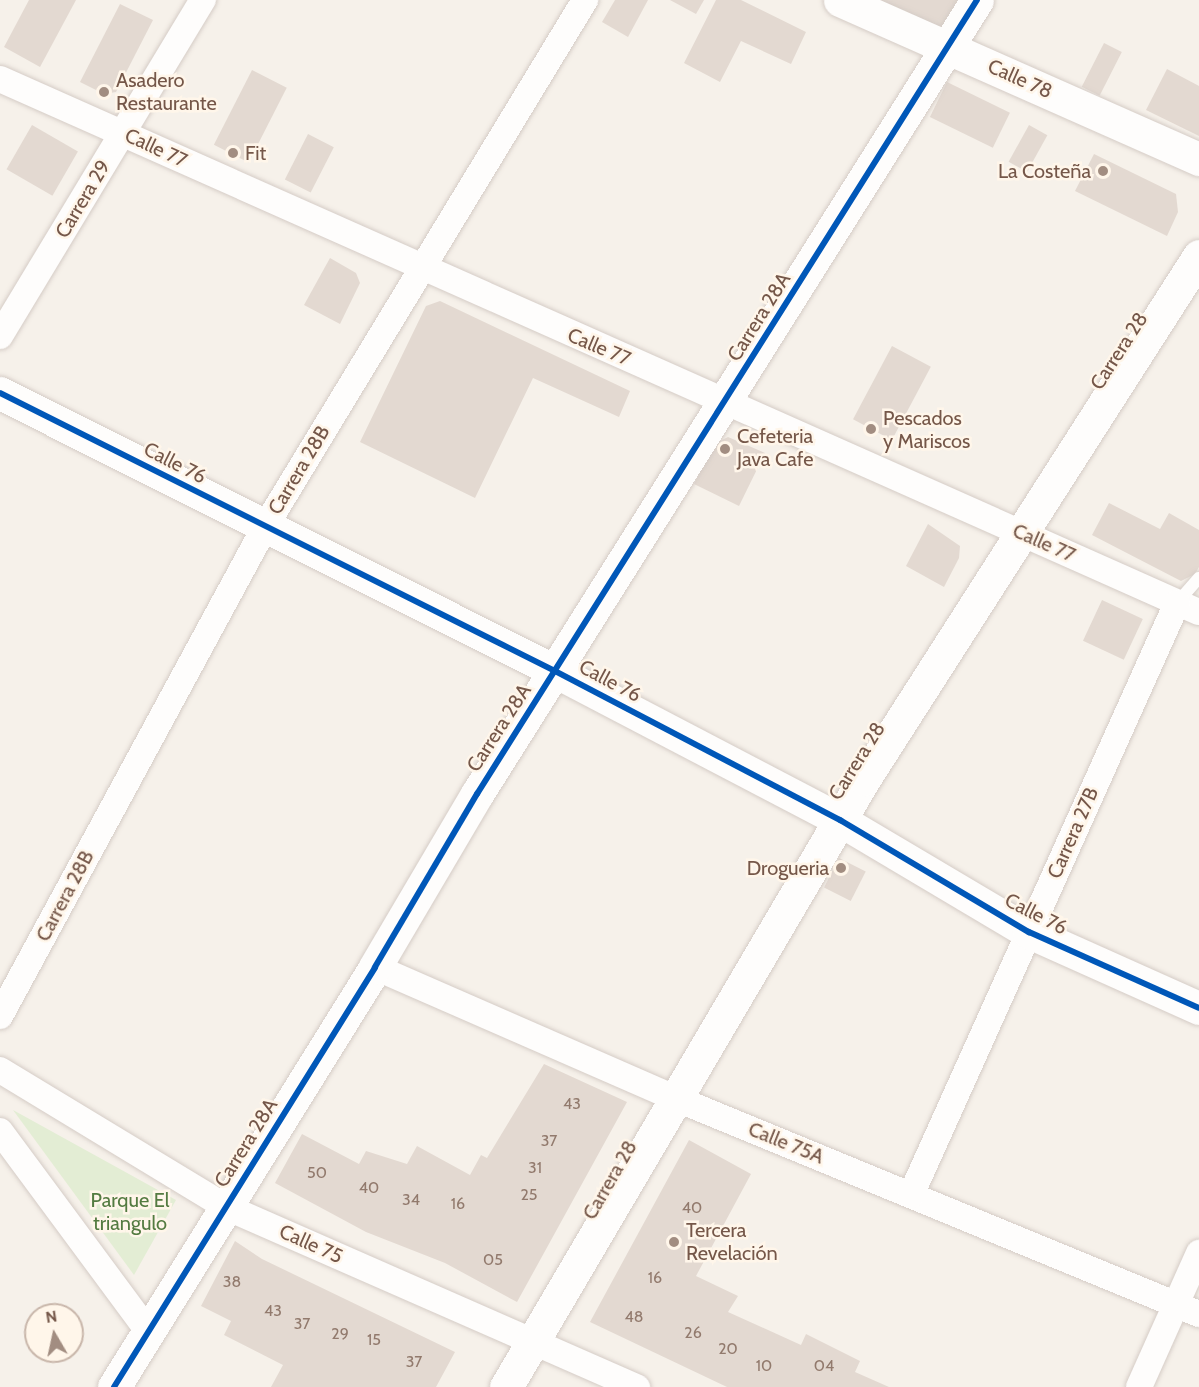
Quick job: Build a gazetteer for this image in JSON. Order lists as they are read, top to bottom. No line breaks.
{"streets":{"street":["Calle 78","Calle 77","Carrera 29","Carrera 28A","Carrera 28","Calle 76","Carrera 28B","Carrera 27B","Calle 75A","Calle 75"]},"crossings":[["Calle 78","Carrera 28A"],["Calle 77","Carrera 29"],["Calle 77","Carrera 28A"],["Calle 77","Carrera 28"],["Calle 77","Carrera 28B"],["Calle 77","Carrera 27B"],["Carrera 28A","Calle 76"],["Carrera 28A","Calle 75A"],["Carrera 28A","Calle 75"],["Carrera 28","Calle 76"],["Carrera 28","Calle 75A"],["Carrera 28","Calle 75"],["Calle 76","Carrera 28B"],["Calle 76","Carrera 27B"],["Carrera 27B","Calle 75A"]],"parks":["Parque El triangulo"],"places":["Asadero Restaurante","Fit","La Costeña","Pescados y Mariscos","Cefeteria Java Cafe","Drogueria","Tercera Revelación"],"house_numbers":["43","37","31","50","40","25","34","16","40","05","16","38","43","48","37","26","29","15","20","37","10","04"],"north":"top"}
